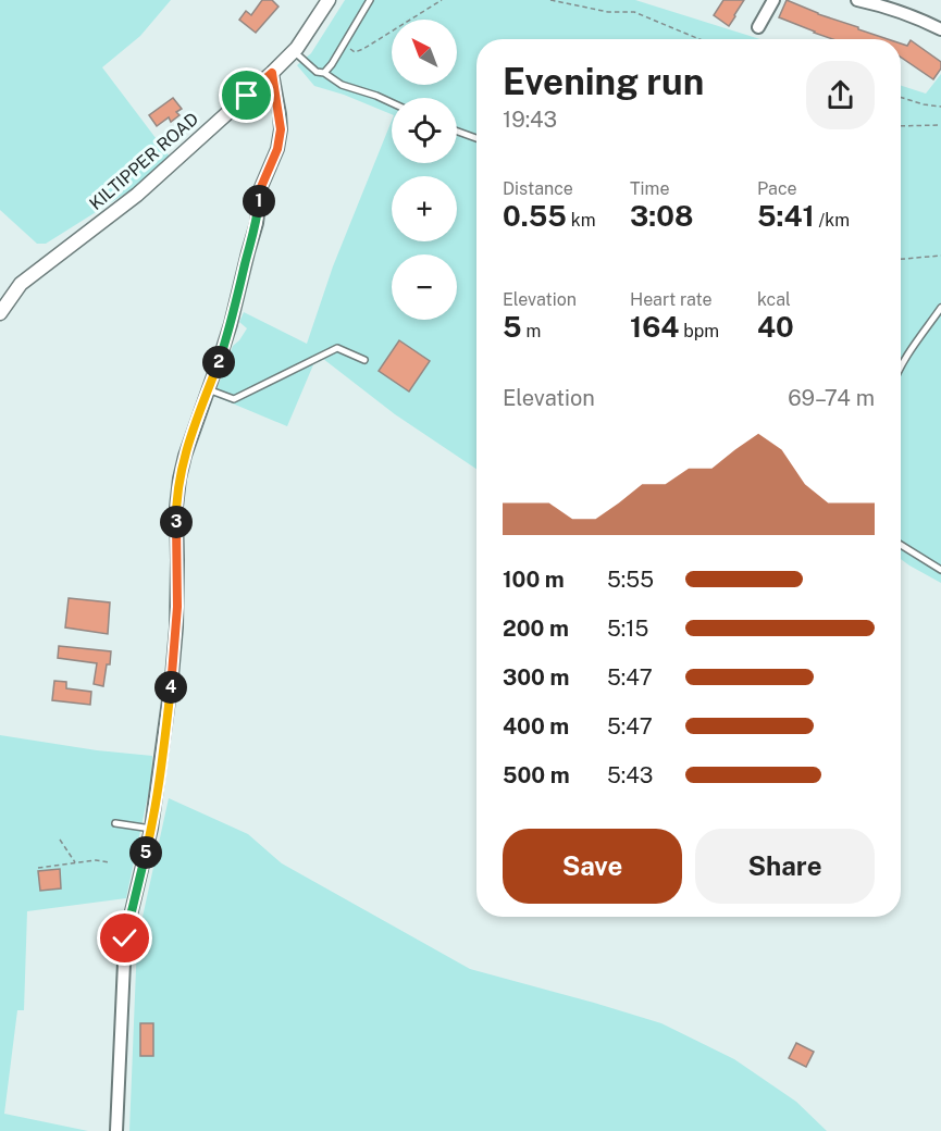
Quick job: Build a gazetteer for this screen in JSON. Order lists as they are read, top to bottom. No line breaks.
{"streets":{"street":["KILTIPPER ROAD"]},"north":"top left","page":{"map_buttons":["+","−"],"heading":["Evening run","19:43"],"stats":[["Distance","0.55 km"],["Time","3:08"],["Pace","5:41 /km"],["Elevation","5 m"],["Heart rate","164 bpm"],["kcal","40"]],"pins":["1","2","3","4","5"],"chart":["Elevation","69–74 m"],"list":[{"name":"100 m","note":"5:55"},{"name":"200 m","note":"5:15"},{"name":"300 m","note":"5:47"},{"name":"400 m","note":"5:47"},{"name":"500 m","note":"5:43"}],"buttons":["Save","Share"]}}
